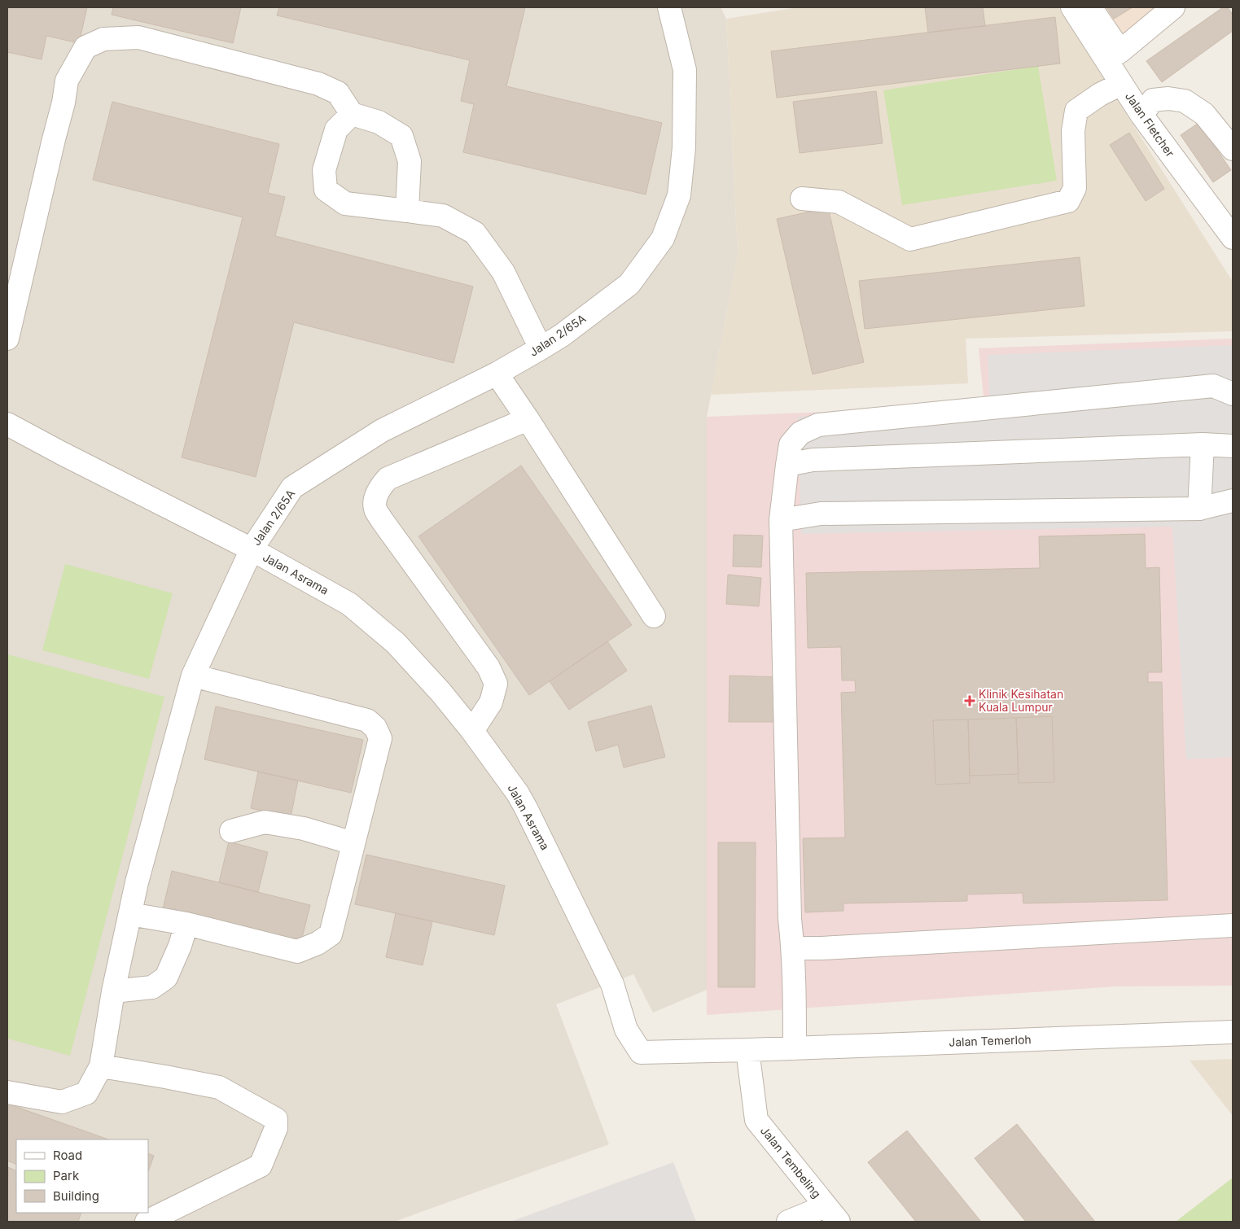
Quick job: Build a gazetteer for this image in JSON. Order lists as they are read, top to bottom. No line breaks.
{"streets":{"street":["Jalan Fletcher","Jalan 2/65A","Jalan Asrama","Jalan Temerloh","Jalan Tembeling"]},"crossings":[["Jalan 2/65A","Jalan Asrama"],["Jalan Asrama","Jalan Temerloh"],["Jalan Asrama","Jalan Tembeling"],["Jalan Temerloh","Jalan Tembeling"]],"places":{"health":["Klinik Kesihatan Kuala Lumpur"]},"legend":["Road","Park","Building"]}
